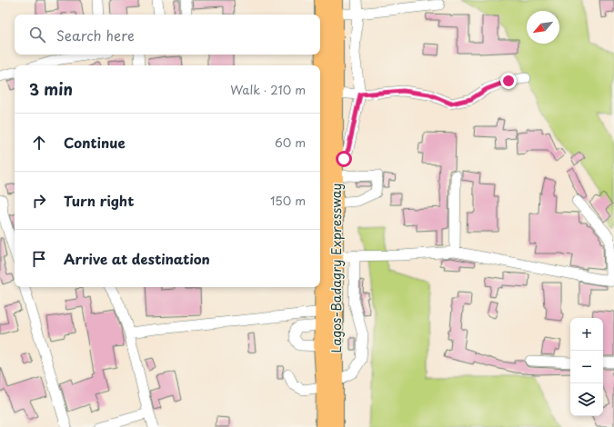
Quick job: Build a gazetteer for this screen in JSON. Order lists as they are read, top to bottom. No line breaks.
{"streets":{"highway":["Lagos-Badagry Expressway"]},"north":"bottom left","page":{"search":"Search here","heading":["3 min","Walk · 210 m"],"list":[["Continue","60 m"],["Turn right","150 m"],"Arrive at destination"],"map_buttons":["+","−"]}}
